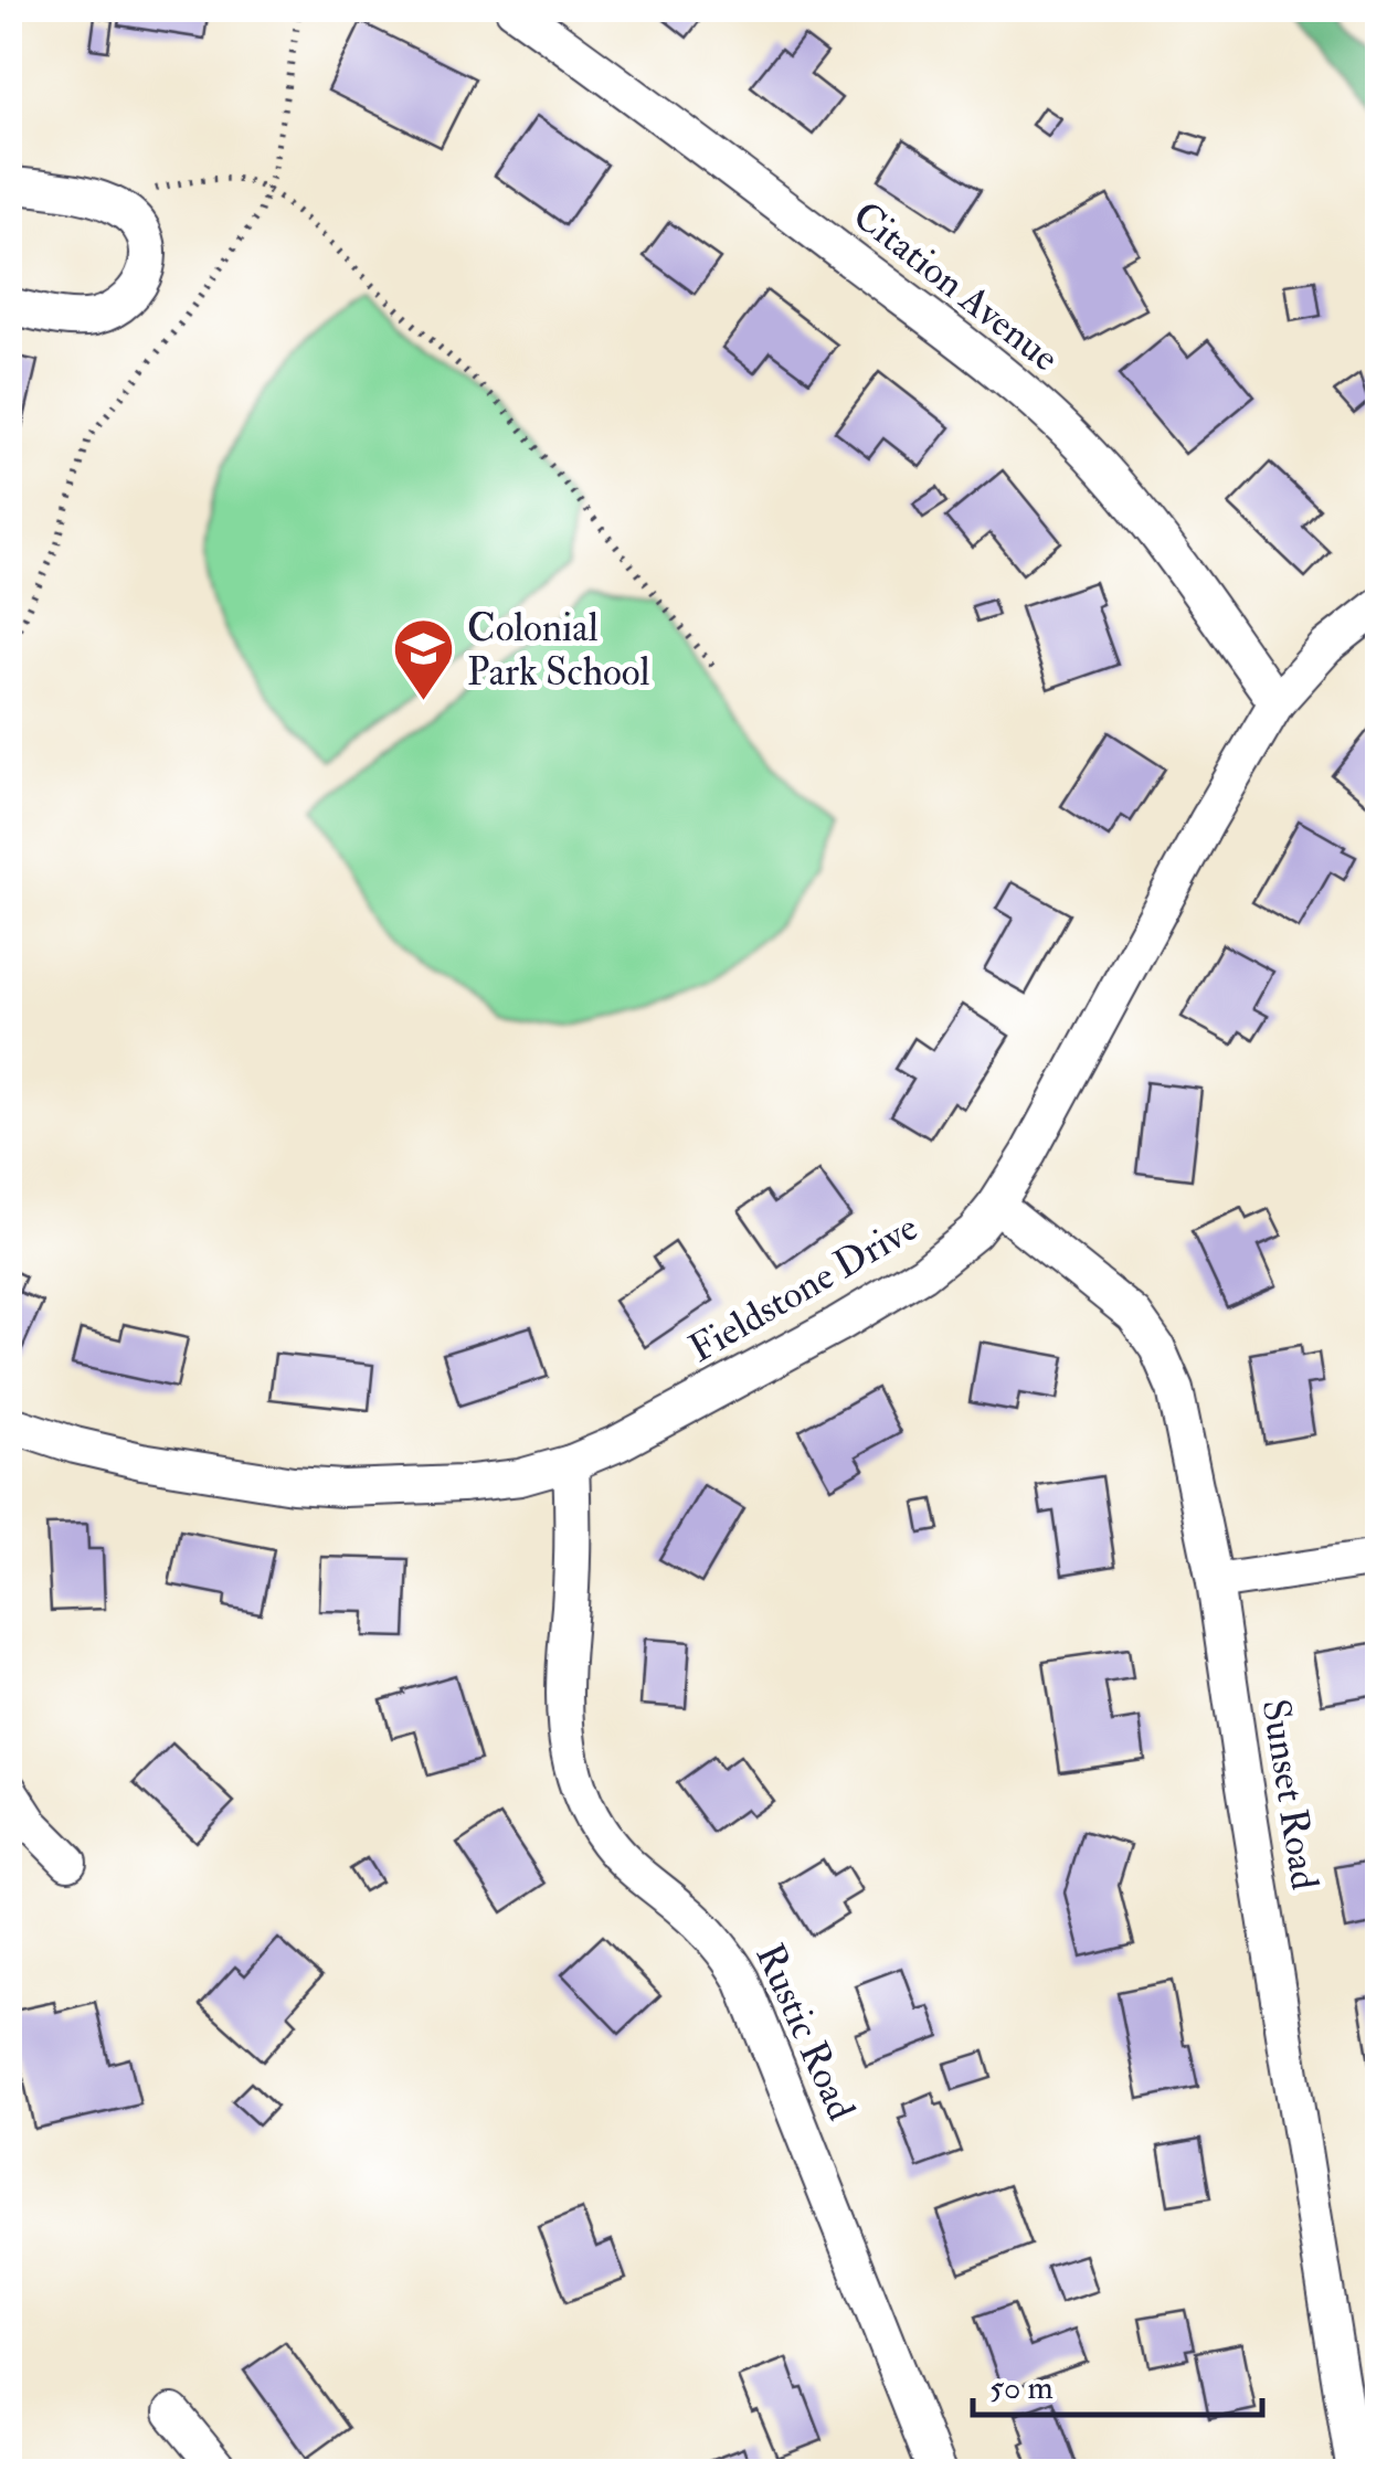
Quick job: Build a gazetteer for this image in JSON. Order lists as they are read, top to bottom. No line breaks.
{"streets":{"street":["Citation Avenue","Fieldstone Drive","Sunset Road","Rustic Road"]},"crossings":[["Citation Avenue","Fieldstone Drive"],["Fieldstone Drive","Sunset Road"],["Fieldstone Drive","Rustic Road"]],"places":{"school or university":["Colonial Park School"]},"scale_bar":"50 m"}
